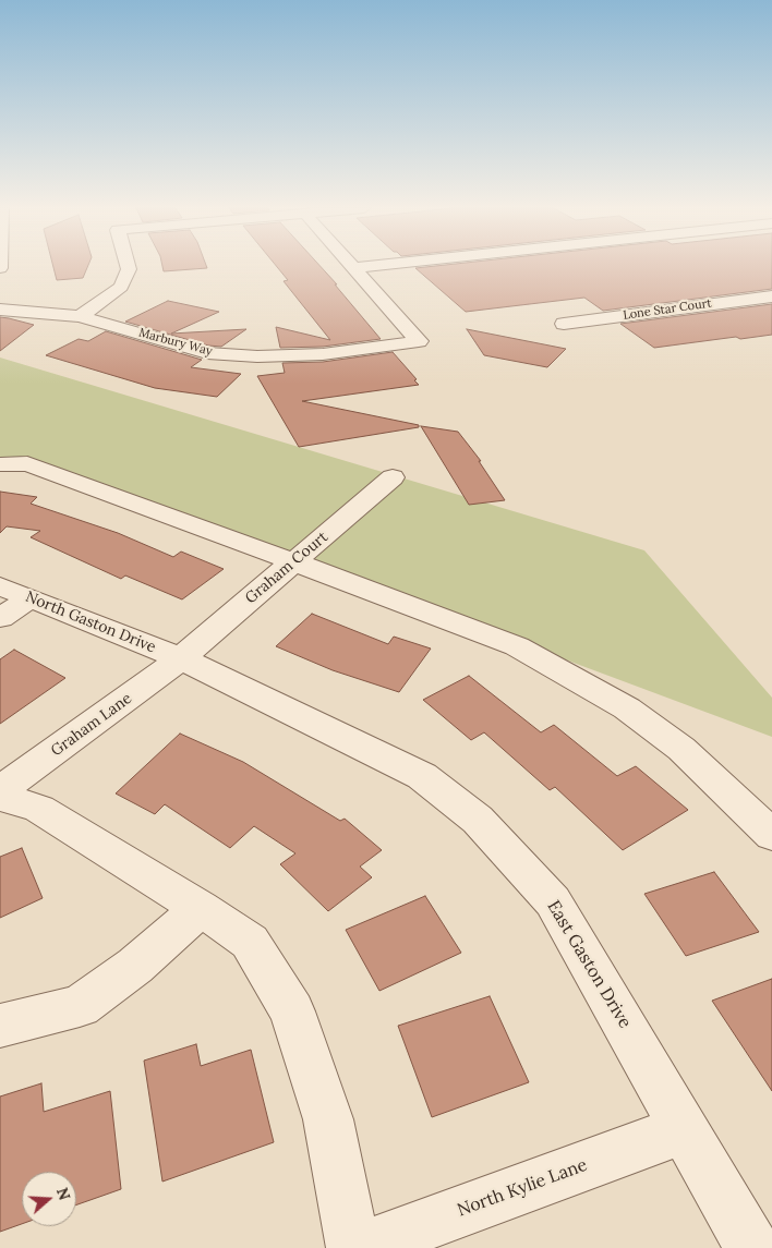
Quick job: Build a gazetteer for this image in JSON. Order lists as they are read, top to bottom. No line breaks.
{"streets":{"street":["Lone Star Court","Marbury Way","Graham Court","North Gaston Drive","Graham Lane","East Gaston Drive","North Kylie Lane"]},"crossings":[["Graham Court","North Gaston Drive"],["Graham Court","Graham Lane"],["Graham Court","East Gaston Drive"],["North Gaston Drive","Graham Lane"],["North Gaston Drive","East Gaston Drive"],["Graham Lane","East Gaston Drive"],["East Gaston Drive","North Kylie Lane"]],"north":"right"}
